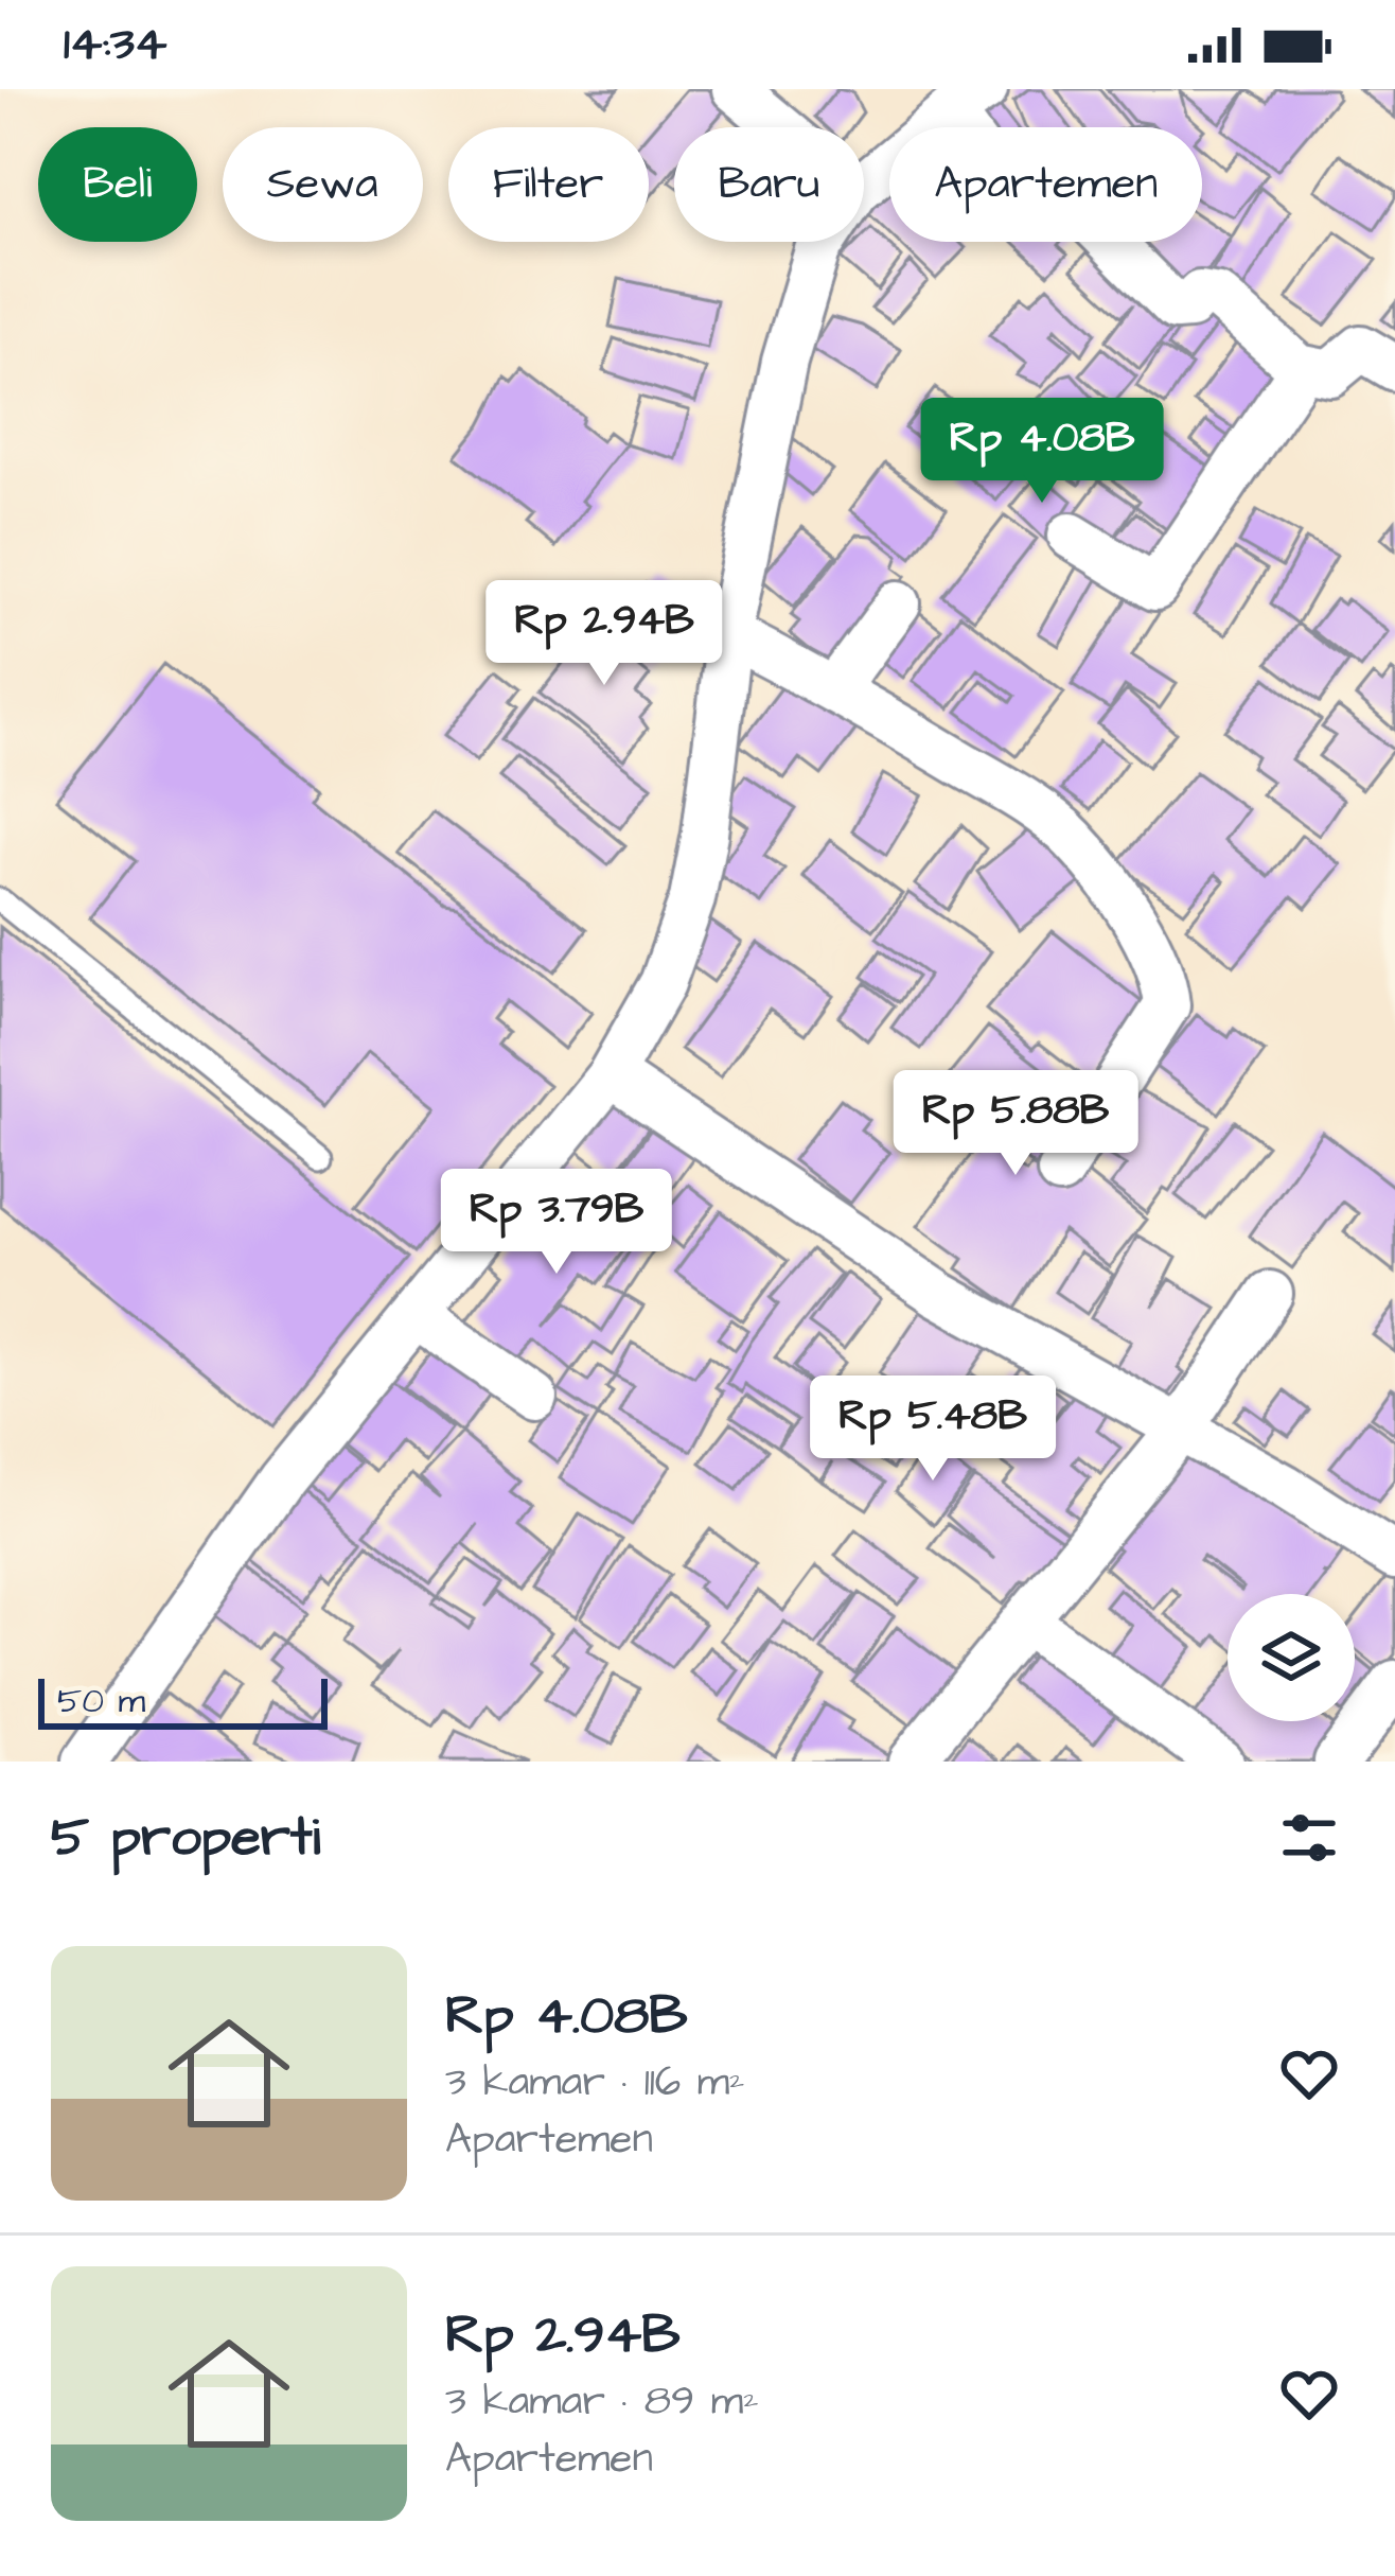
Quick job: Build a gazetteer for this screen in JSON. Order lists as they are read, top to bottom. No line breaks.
{"scale_bar":"50 m","page":{"status":"14:34","chip":["Beli","Sewa","Filter","Baru","Apartemen"],"price":["Rp 4.08B","Rp 2.94B","Rp 5.88B","Rp 3.79B","Rp 5.48B"],"scale":"50 m","heading":"5 properti","list":[{"name":"Rp 4.08B","note":"3 kamar · 116 m² · Apartemen"},{"name":"Rp 2.94B","note":"3 kamar · 89 m² · Apartemen"}]}}
